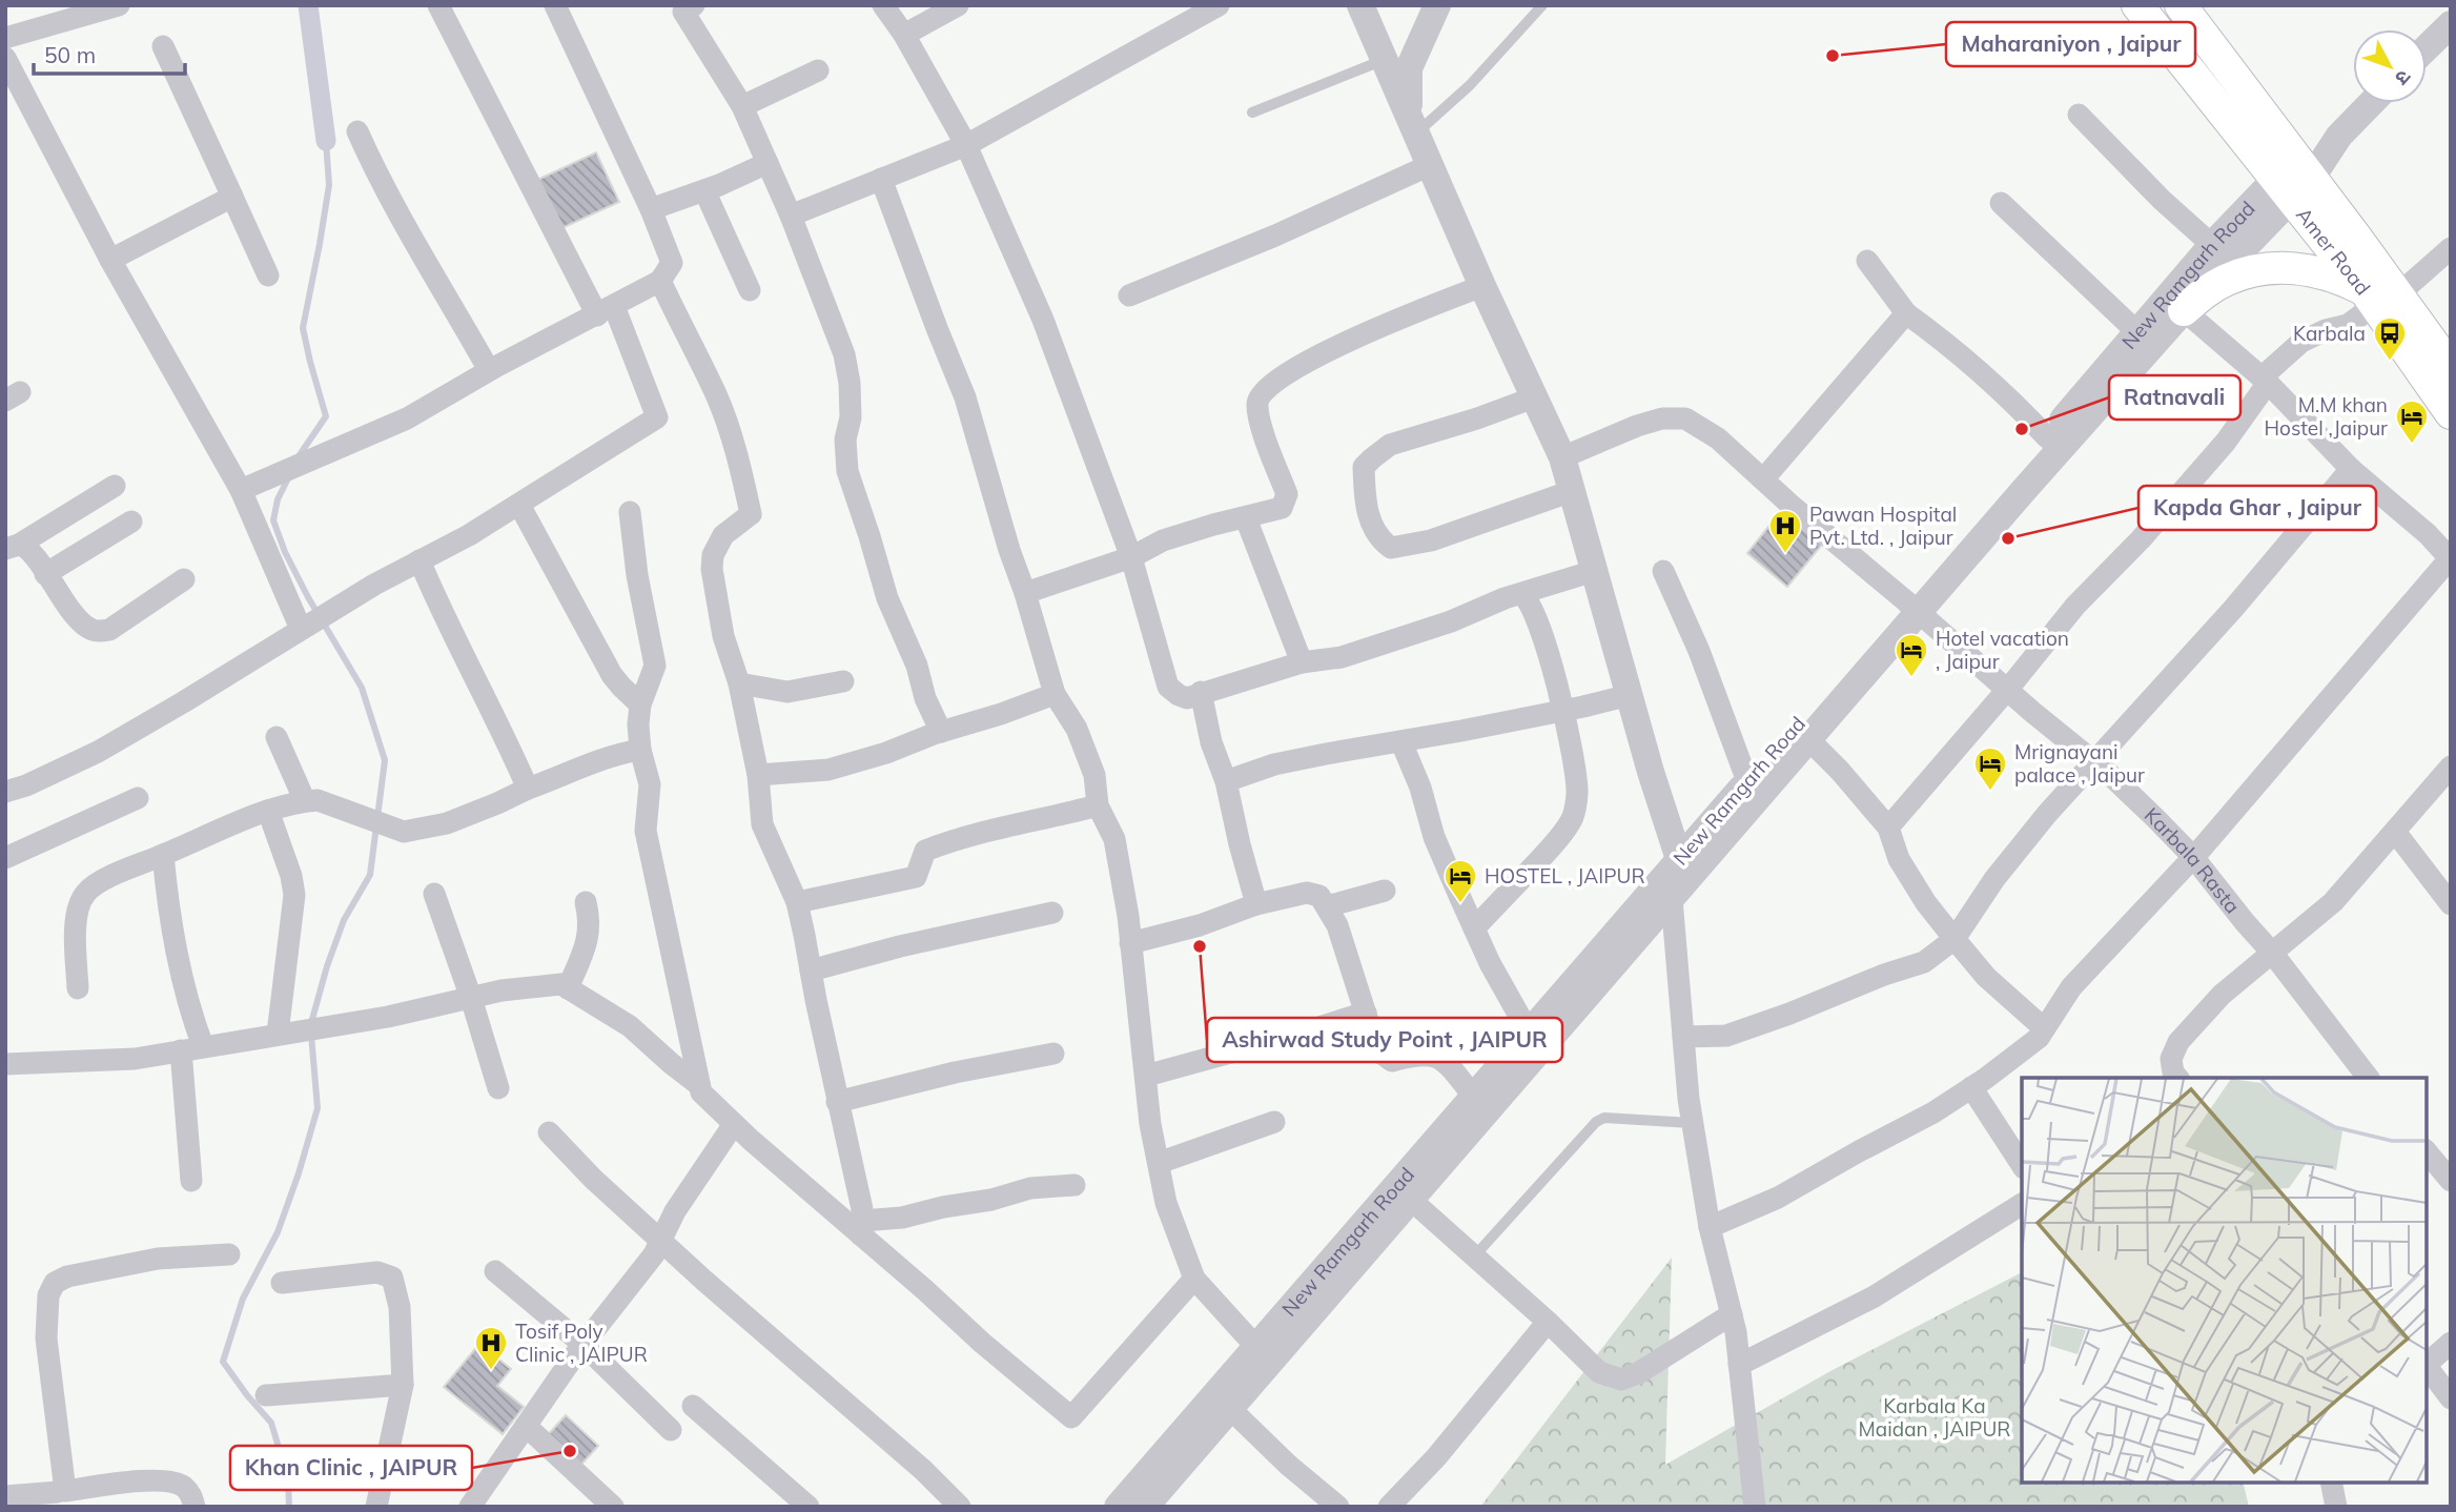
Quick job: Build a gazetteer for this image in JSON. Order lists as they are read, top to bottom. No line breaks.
{"streets":{"main road":["Amer Road"],"street":["New Ramgarh Road","Karbala Rasta"]},"crossings":[["New Ramgarh Road","Karbala Rasta"]],"parks":["Karbala Ka Maidan , JAIPUR"],"places":{"other":["Maharaniyon , Jaipur","Ratnavali","Kapda Ghar , Jaipur","Ashirwad Study Point , JAIPUR","Khan Clinic , JAIPUR"],"bus stop":["Karbala"],"hotel":["M.M khan Hostel ,Jaipur","Hotel vacation , Jaipur","Mrignayani palace , Jaipur","HOSTEL , JAIPUR"],"hospital":["Pawan Hospital Pvt. Ltd. , Jaipur","Tosif Poly Clinic , JAIPUR"]},"scale_bar":"50 m","north":"bottom right"}
